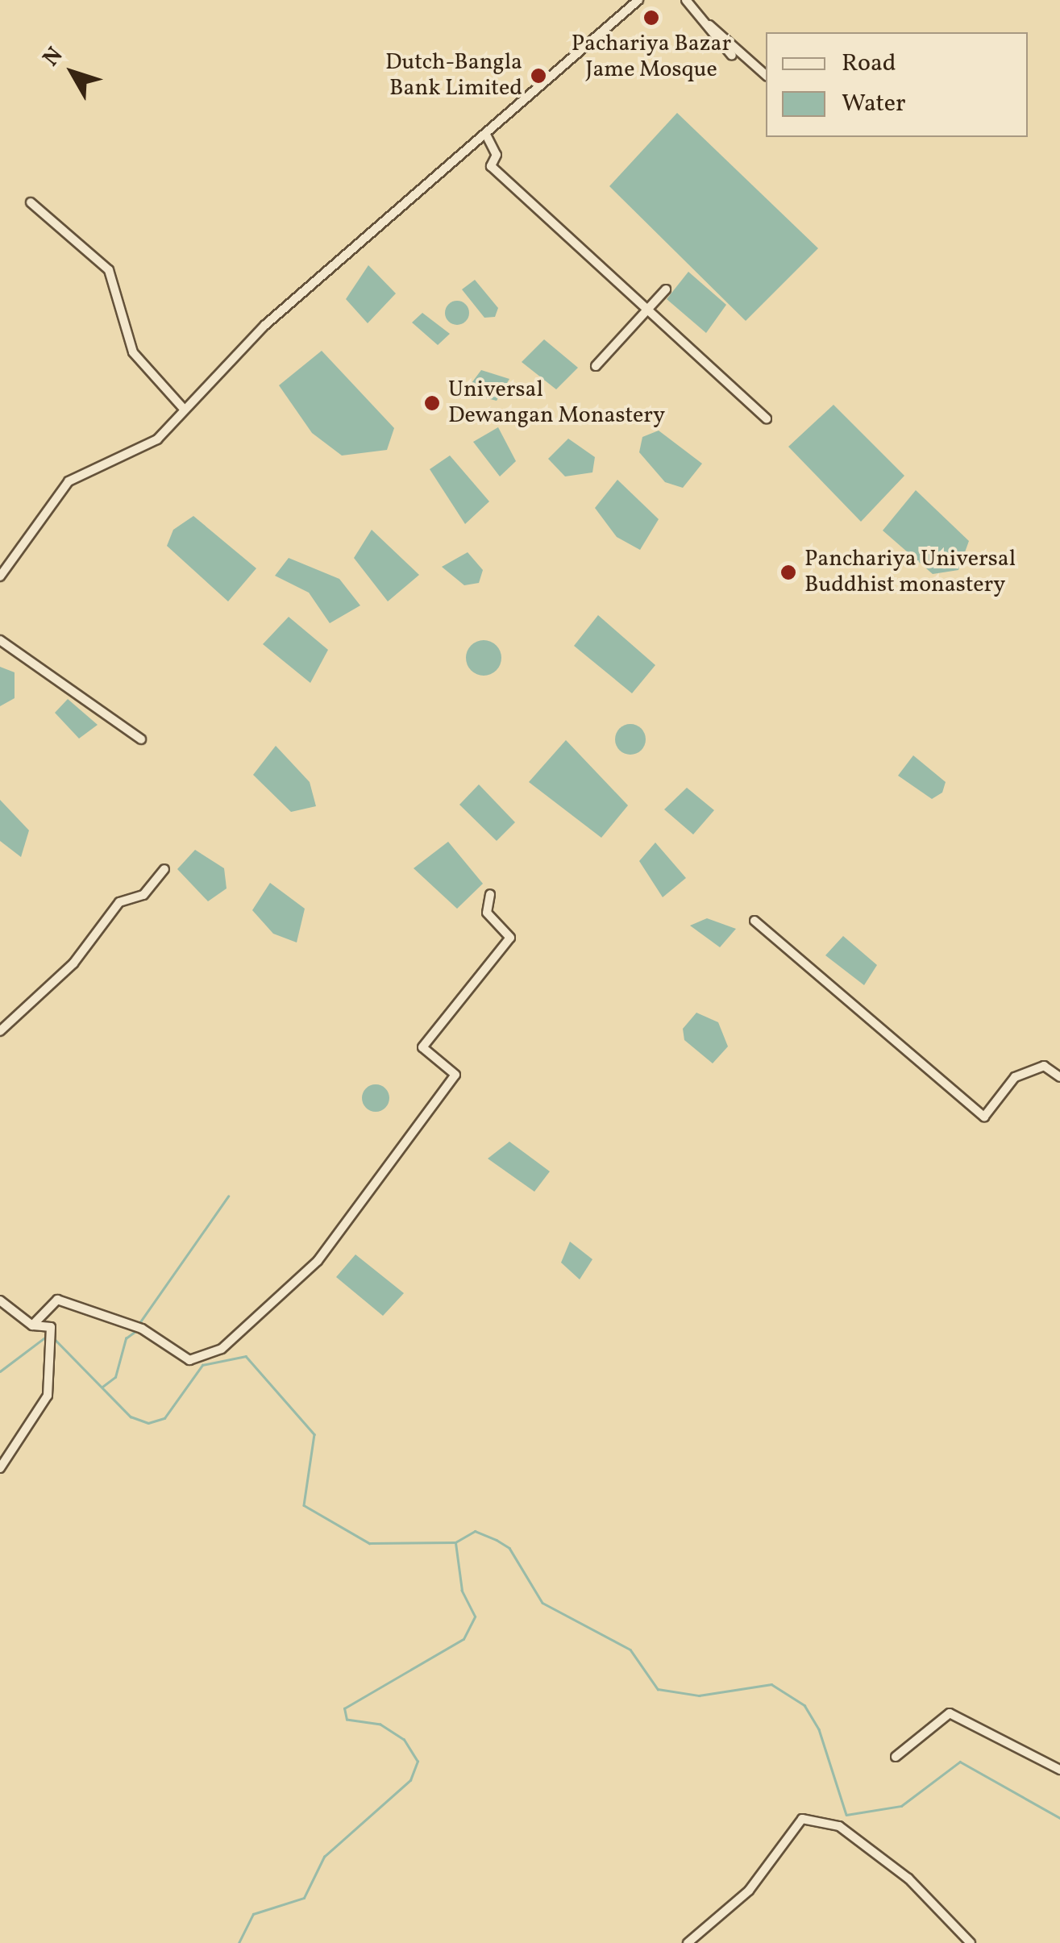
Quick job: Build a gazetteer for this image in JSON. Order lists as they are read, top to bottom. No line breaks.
{"places":["Pachariya Bazar Jame Mosque","Dutch-Bangla Bank Limited","Universal Dewangan Monastery","Panchariya Universal Buddhist monastery"],"legend":["Road","Water"],"north":"top left"}
